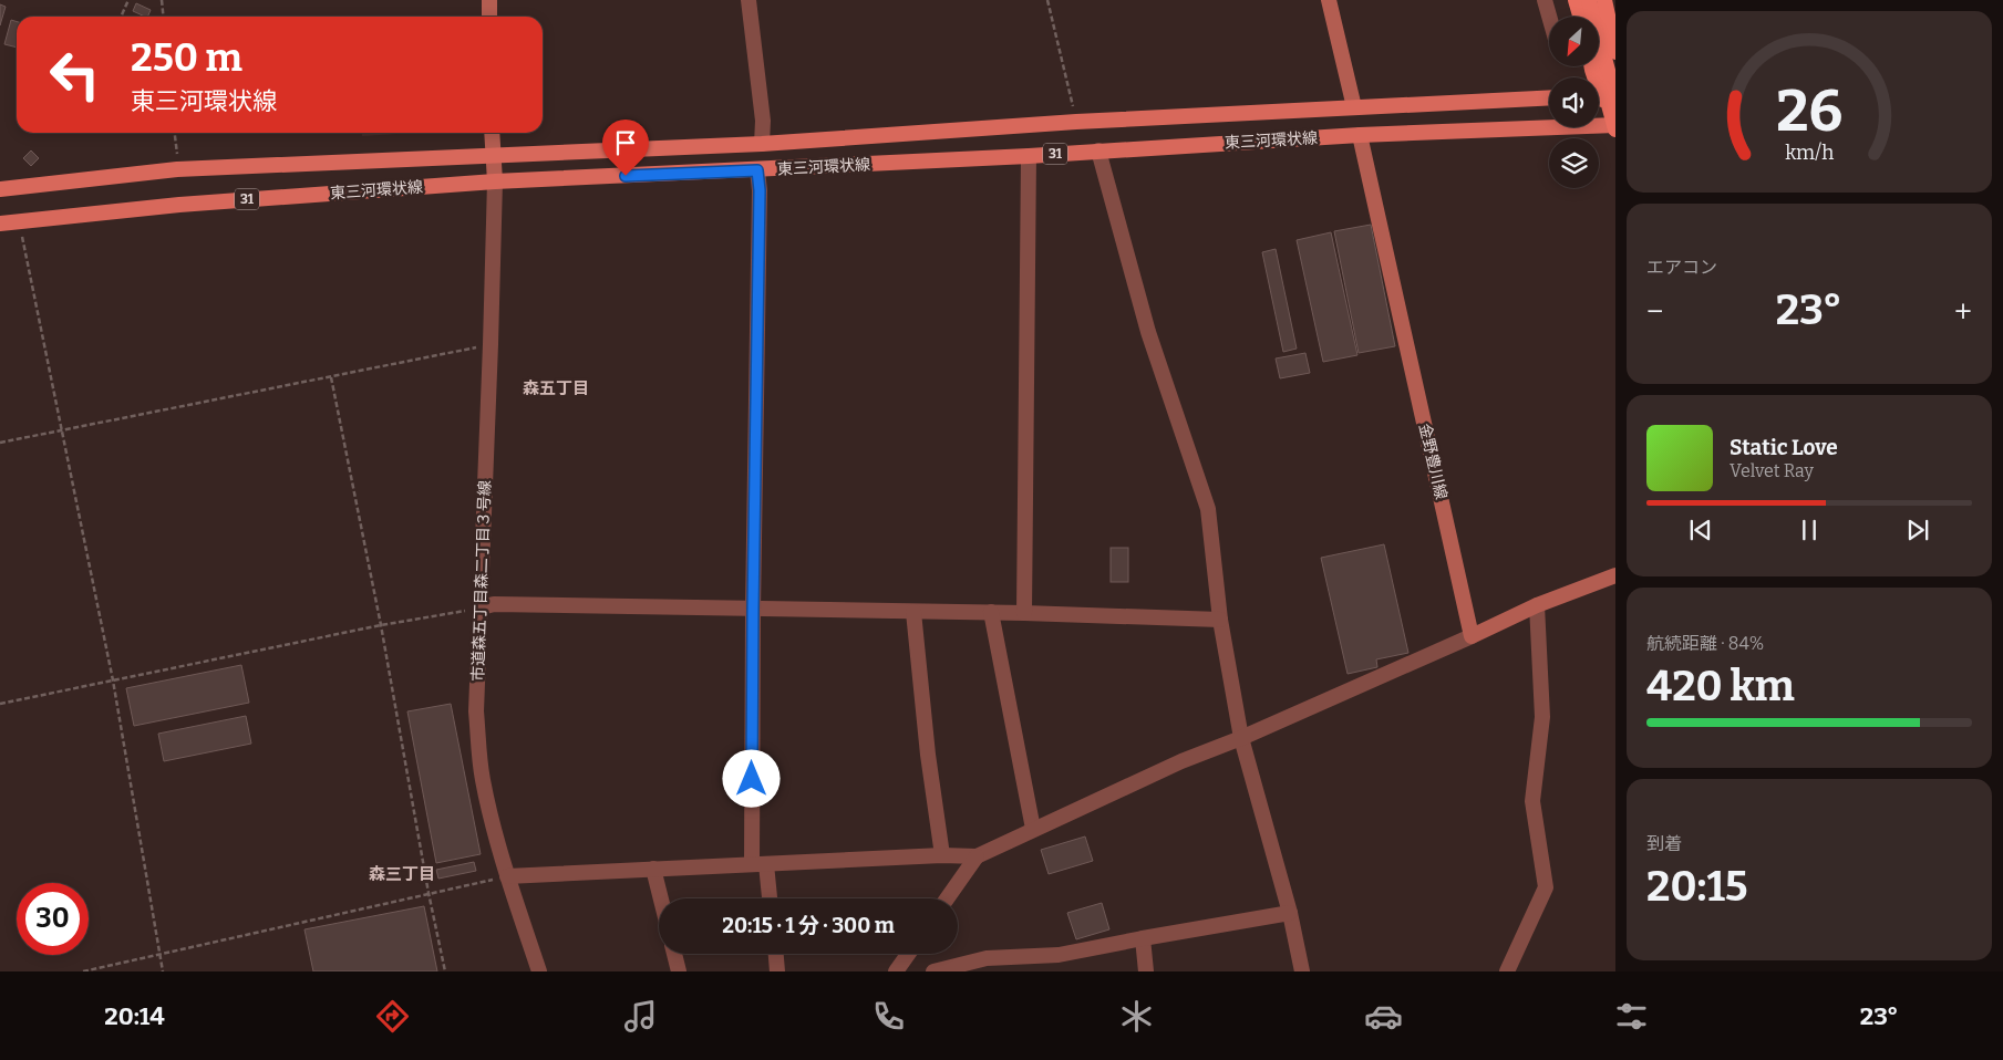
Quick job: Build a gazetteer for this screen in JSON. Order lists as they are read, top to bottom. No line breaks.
{"streets":{"main road":["東三河環状線","31","金野豊川線"],"street":["市道森五丁目森二丁目３号線"]},"crossings":[["東三河環状線","金野豊川線"],["東三河環状線","市道森五丁目森二丁目３号線"]],"districts":["森五丁目","森三丁目"],"north":"bottom left","page":{"turn":["250 m","東三河環状線"],"tile":["エアコン",["航続距離 · 84%","420 km"],["到着","20:15"]],"heat":["−","23°","+"],"song":["Static Love","Velvet Ray"],"limit":"30","trip":"20:15 · 1 分 · 300 m","tabs":["20:14","23°"],"gauge":["26","km/h"]}}
